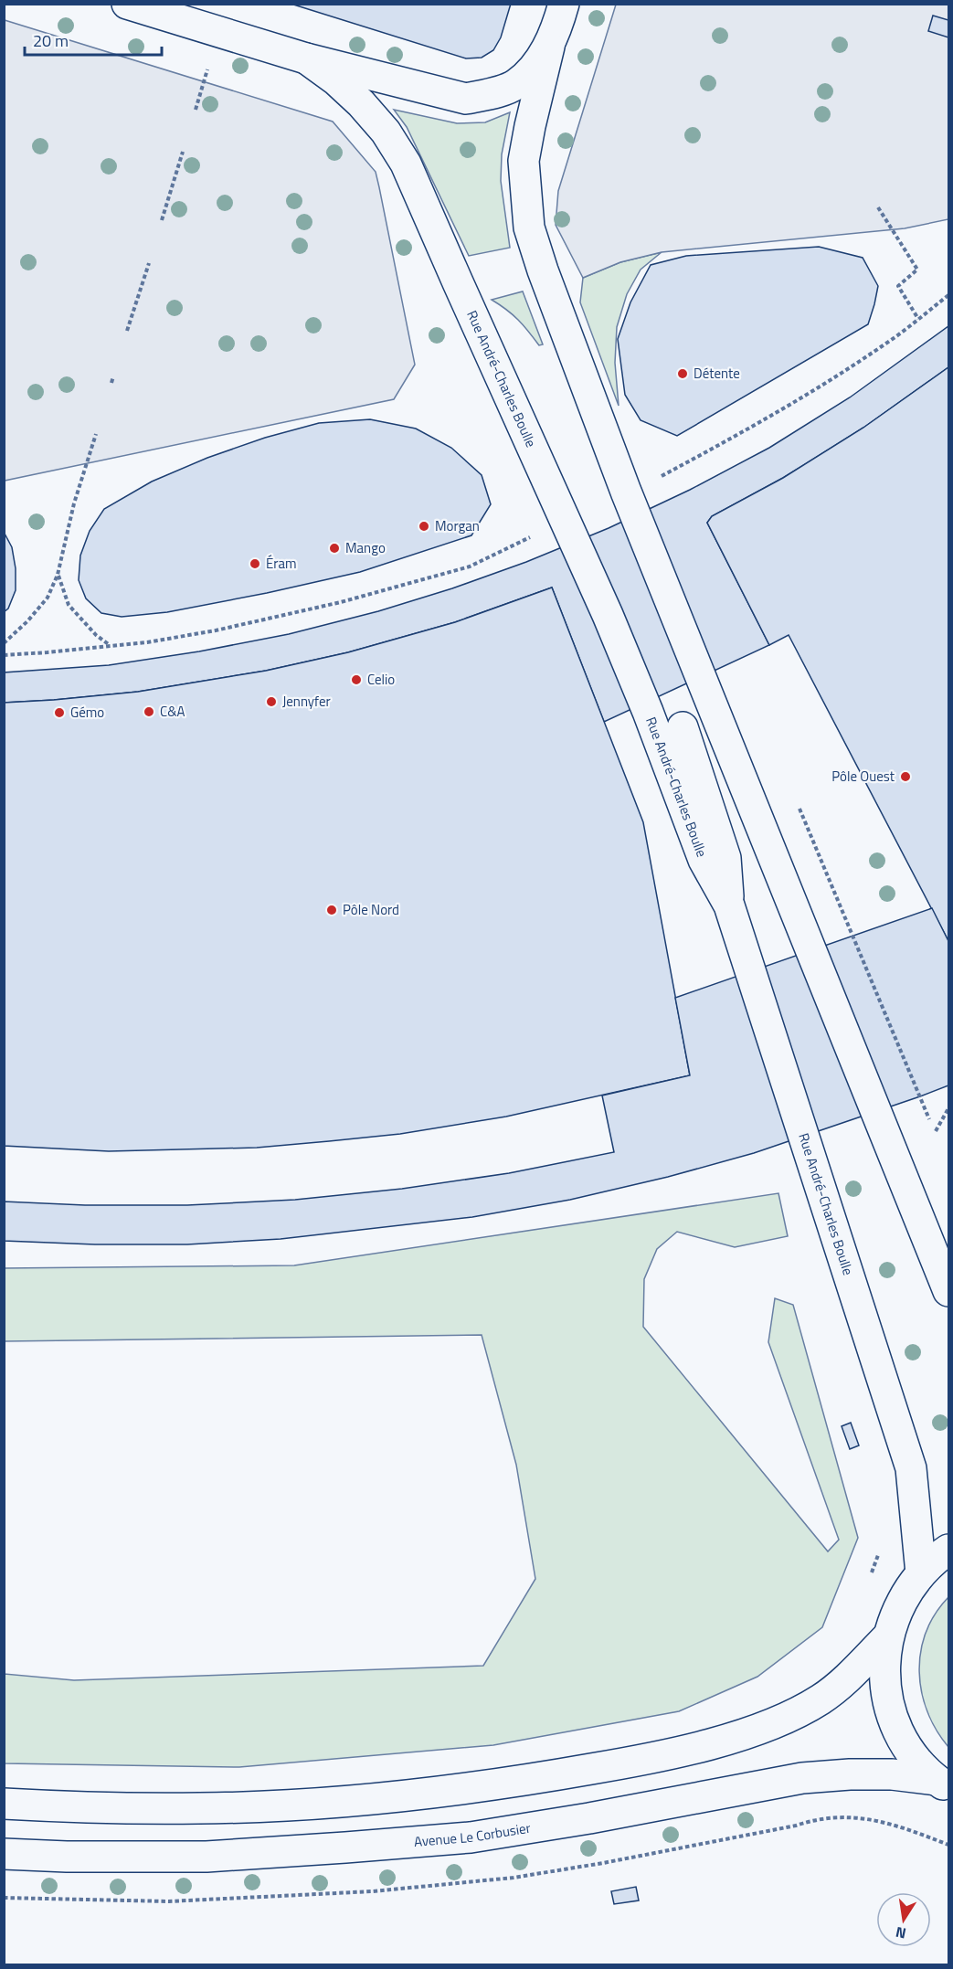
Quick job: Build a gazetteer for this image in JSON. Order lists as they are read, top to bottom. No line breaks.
{"streets":{"street":["Rue André-Charles Boulle","Avenue Le Corbusier"]},"places":["Détente","Morgan","Mango","Éram","Celio","Jennyfer","C&A","Gémo","Pôle Ouest","Pôle Nord"],"scale_bar":"20 m","north":"bottom"}
